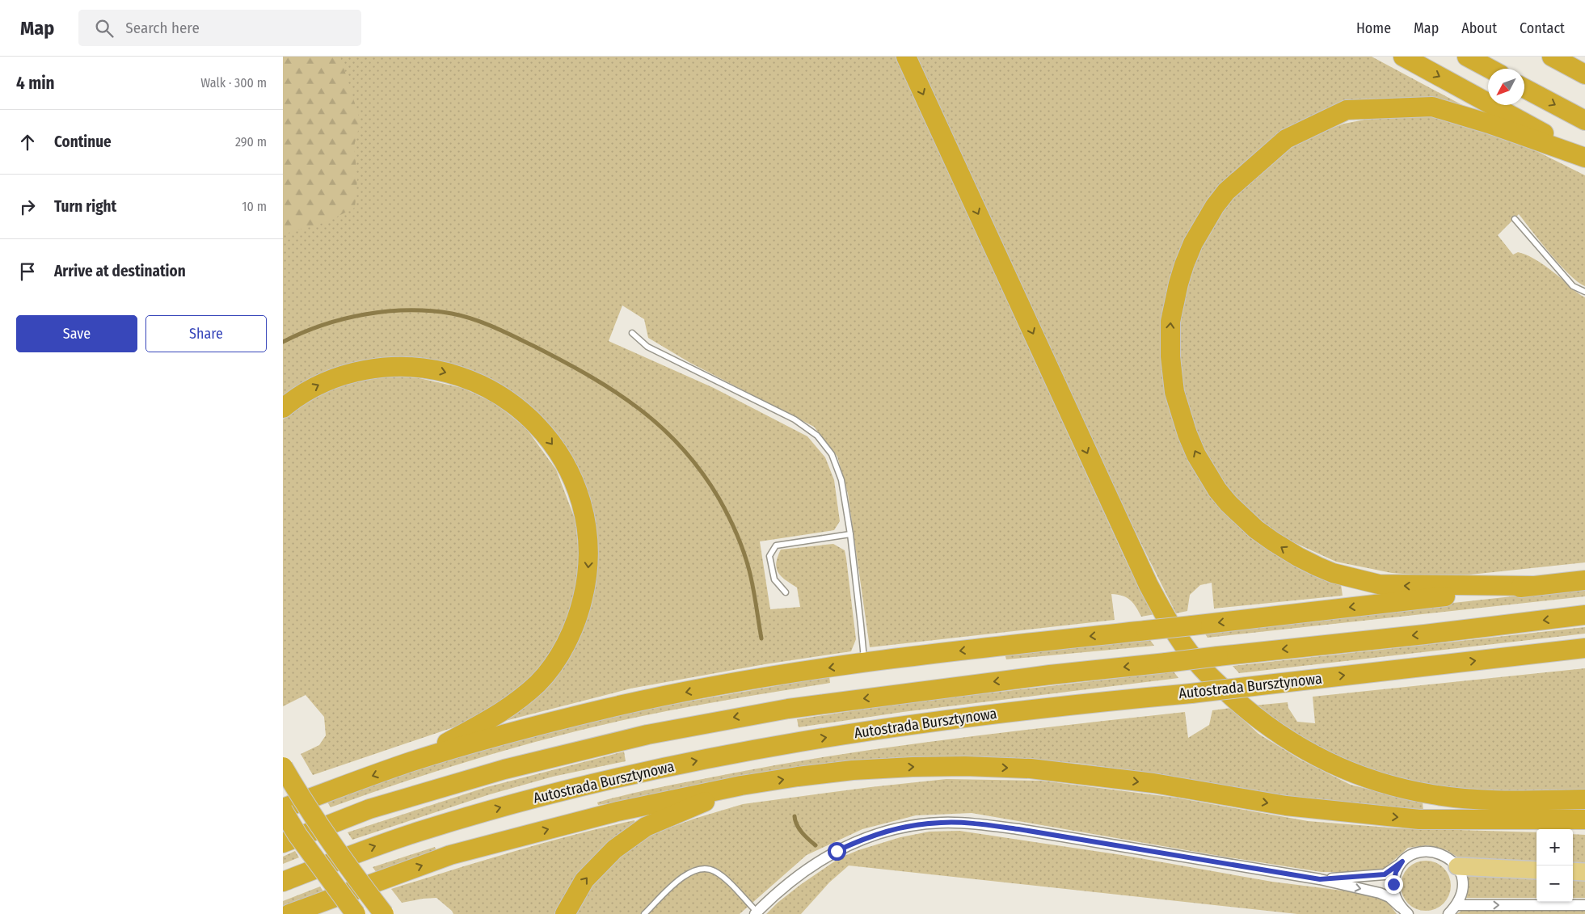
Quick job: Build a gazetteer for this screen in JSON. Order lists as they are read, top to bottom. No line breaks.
{"streets":{"highway":["Autostrada Bursztynowa"]},"north":"bottom left","page":{"header":"Map","search":"Search here","nav":["Home","Map","About","Contact"],"heading":["4 min","Walk · 300 m"],"list":[["Continue","290 m"],["Turn right","10 m"],"Arrive at destination"],"buttons":["Save","Share"],"map_buttons":["+","−"]}}
